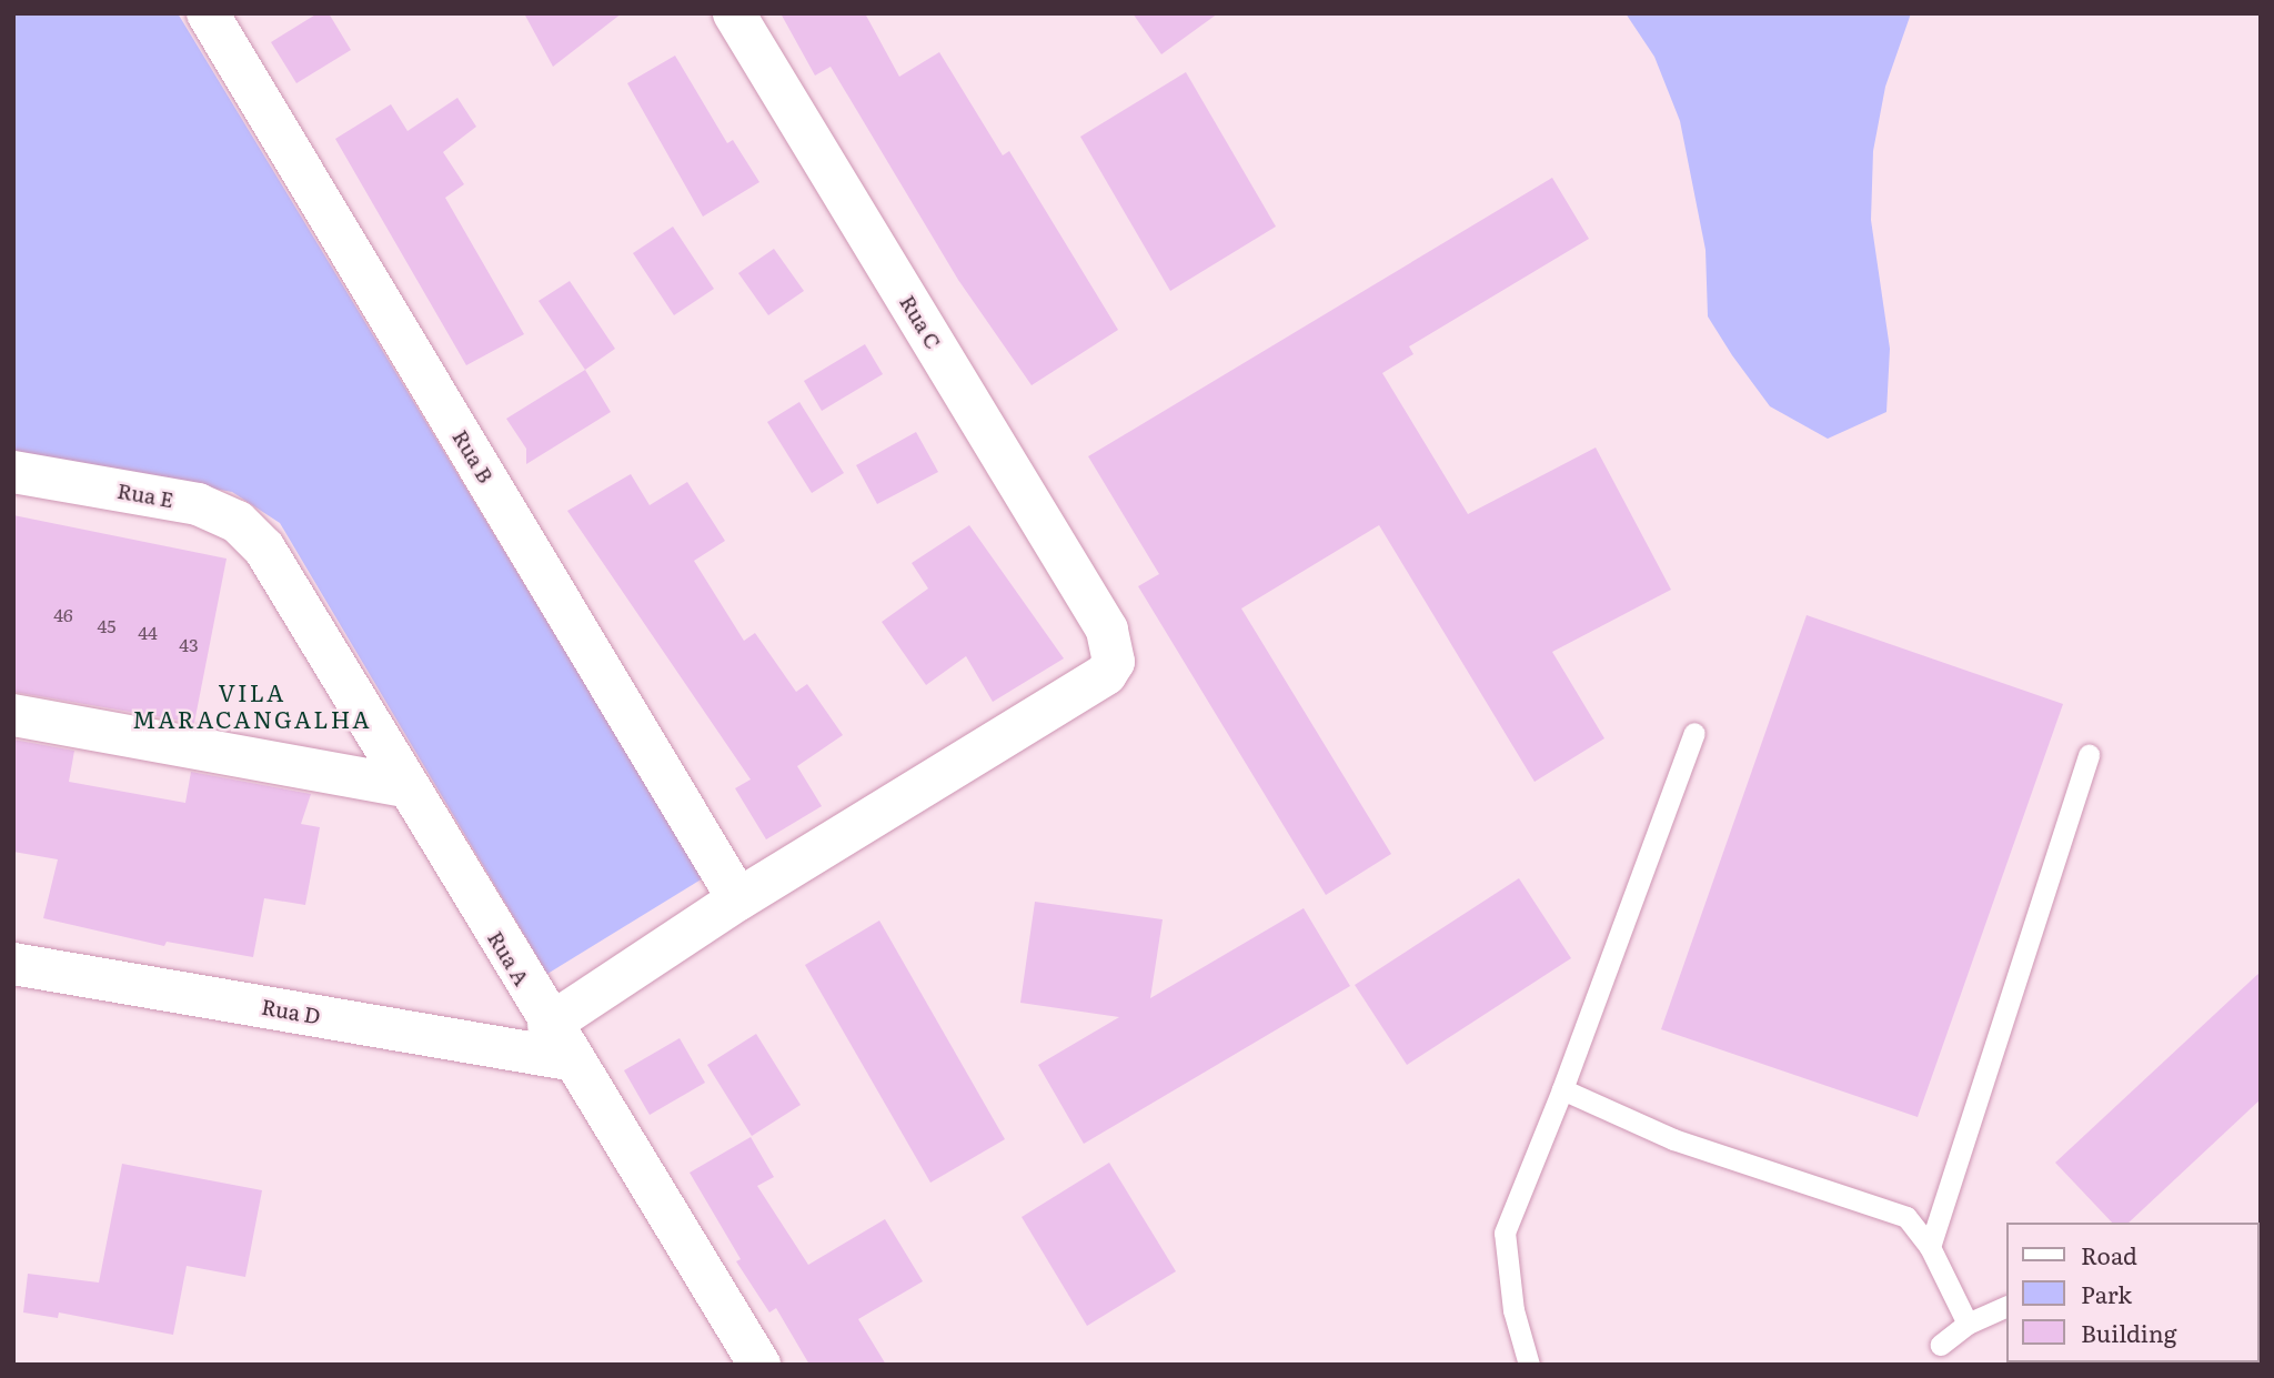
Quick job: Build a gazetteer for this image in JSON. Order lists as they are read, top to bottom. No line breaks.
{"streets":{"street":["Rua C","Rua B","Rua E","Rua A","Rua D"]},"crossings":[["Rua C","Rua B"],["Rua E","Rua A"],["Rua A","Rua D"]],"districts":["VILA MARACANGALHA"],"house_numbers":["46","45","44","43"],"legend":["Road","Park","Building"]}
